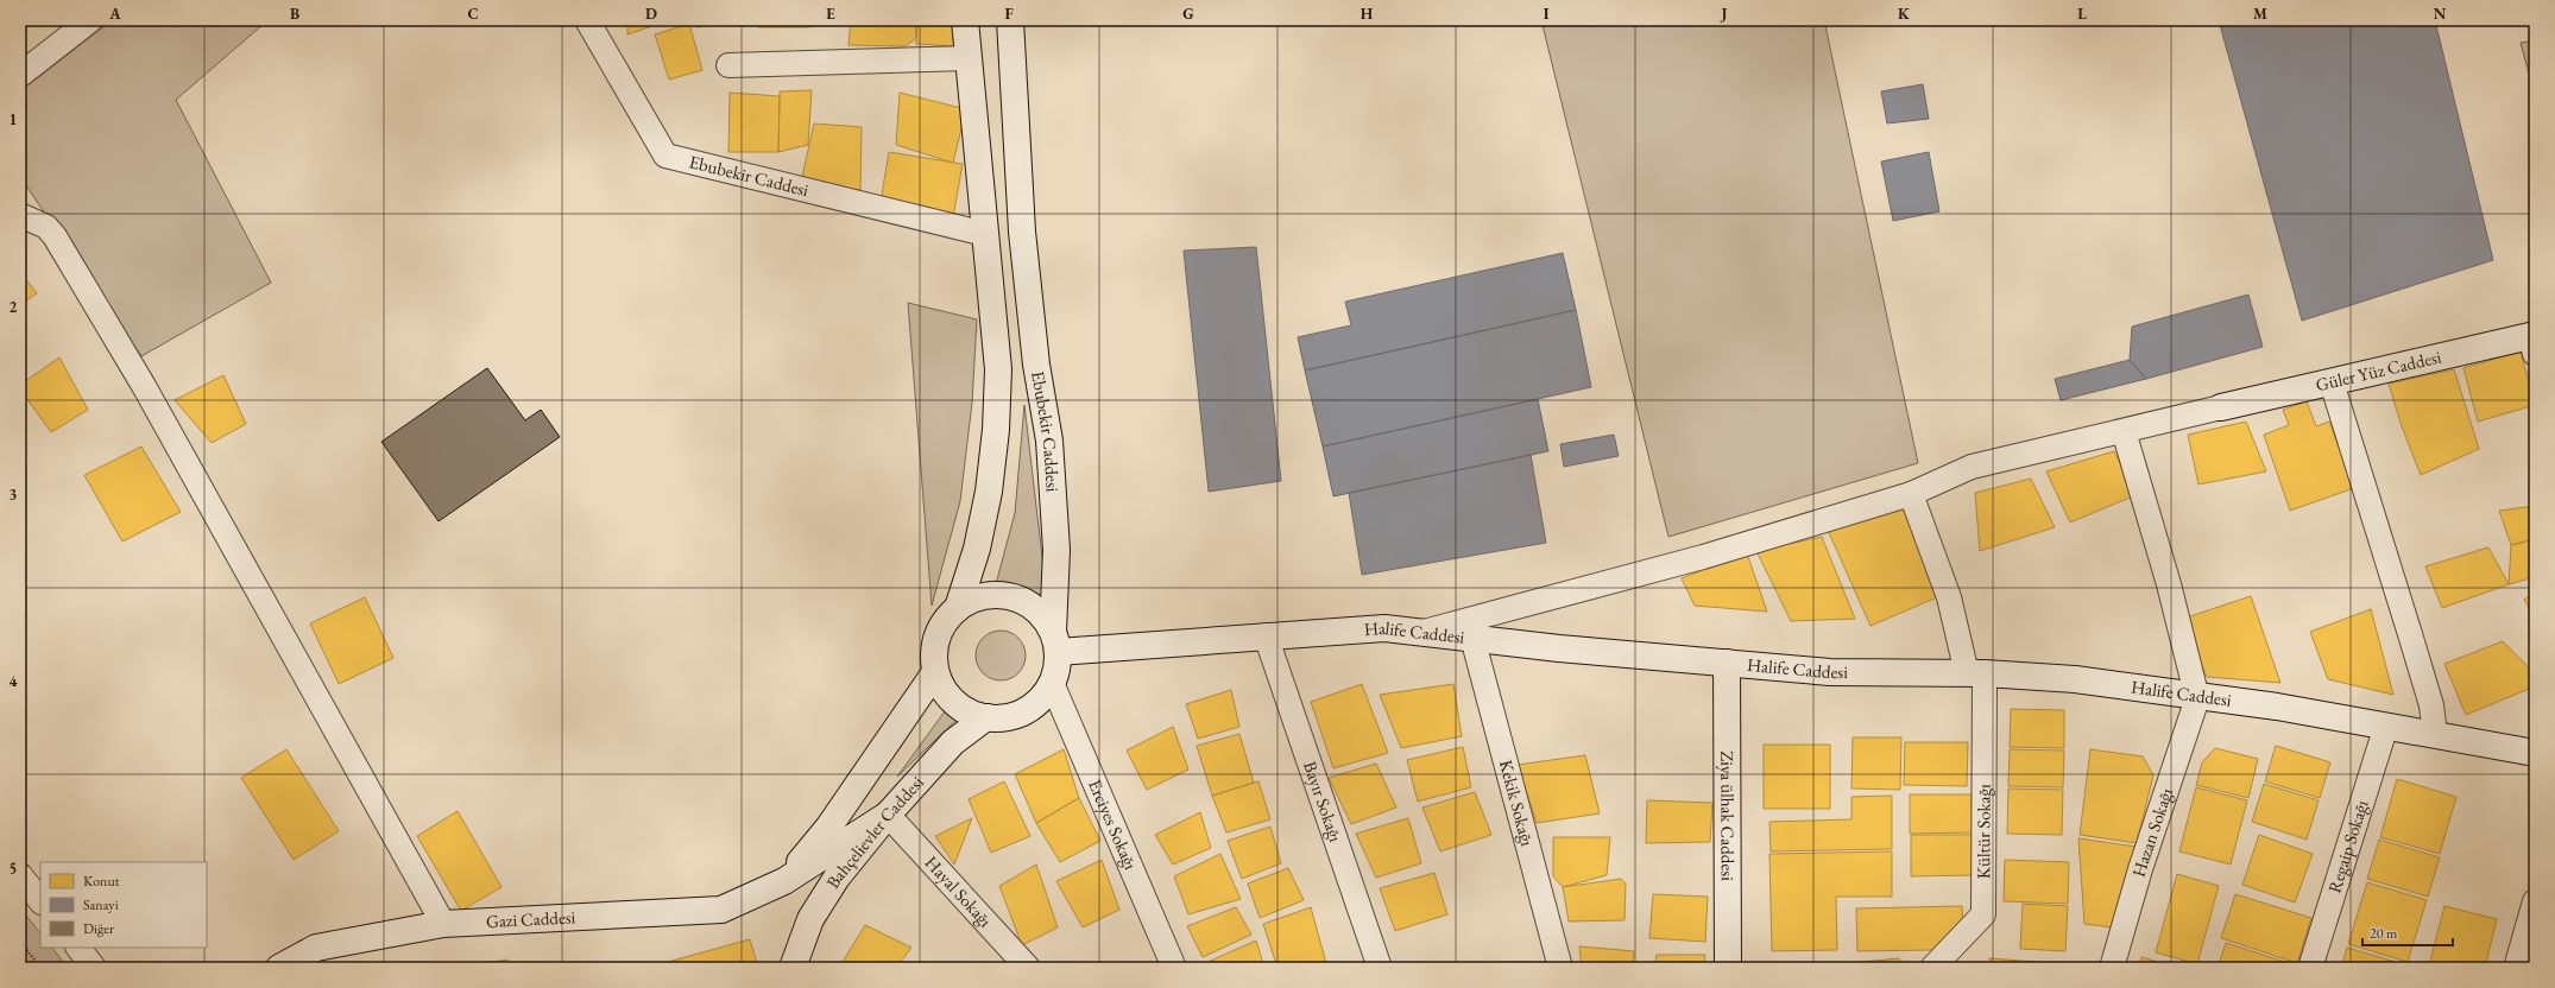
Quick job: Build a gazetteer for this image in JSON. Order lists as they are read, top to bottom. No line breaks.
{"streets":{"street":["Ebubekir Caddesi","Güler Yüz Caddesi","Halife Caddesi","Bayır Sokağı","Kekik Sokağı","Ziya ülhak Caddesi","Erciyes Sokağı","Kültür Sokağı","Bahçelievler Caddesi","Hazan Sokağı","Regaip Sokağı","Hayal Sokağı","Gazi Caddesi"]},"crossings":[["Ebubekir Caddesi","Halife Caddesi"],["Ebubekir Caddesi","Erciyes Sokağı"],["Ebubekir Caddesi","Bahçelievler Caddesi"],["Halife Caddesi","Bayır Sokağı"],["Halife Caddesi","Kekik Sokağı"],["Halife Caddesi","Ziya ülhak Caddesi"],["Halife Caddesi","Erciyes Sokağı"],["Halife Caddesi","Kültür Sokağı"],["Halife Caddesi","Bahçelievler Caddesi"],["Halife Caddesi","Hazan Sokağı"],["Halife Caddesi","Regaip Sokağı"],["Erciyes Sokağı","Bahçelievler Caddesi"],["Bahçelievler Caddesi","Hayal Sokağı"],["Bahçelievler Caddesi","Gazi Caddesi"],["Hayal Sokağı","Gazi Caddesi"]],"legend":["Konut","Sanayi","Diğer"],"scale_bar":"20 m","grid":{"columns":["A","B","C","D","E","F","G","H","I","J","K","L","M","N"],"rows":["1","2","3","4","5"]}}
